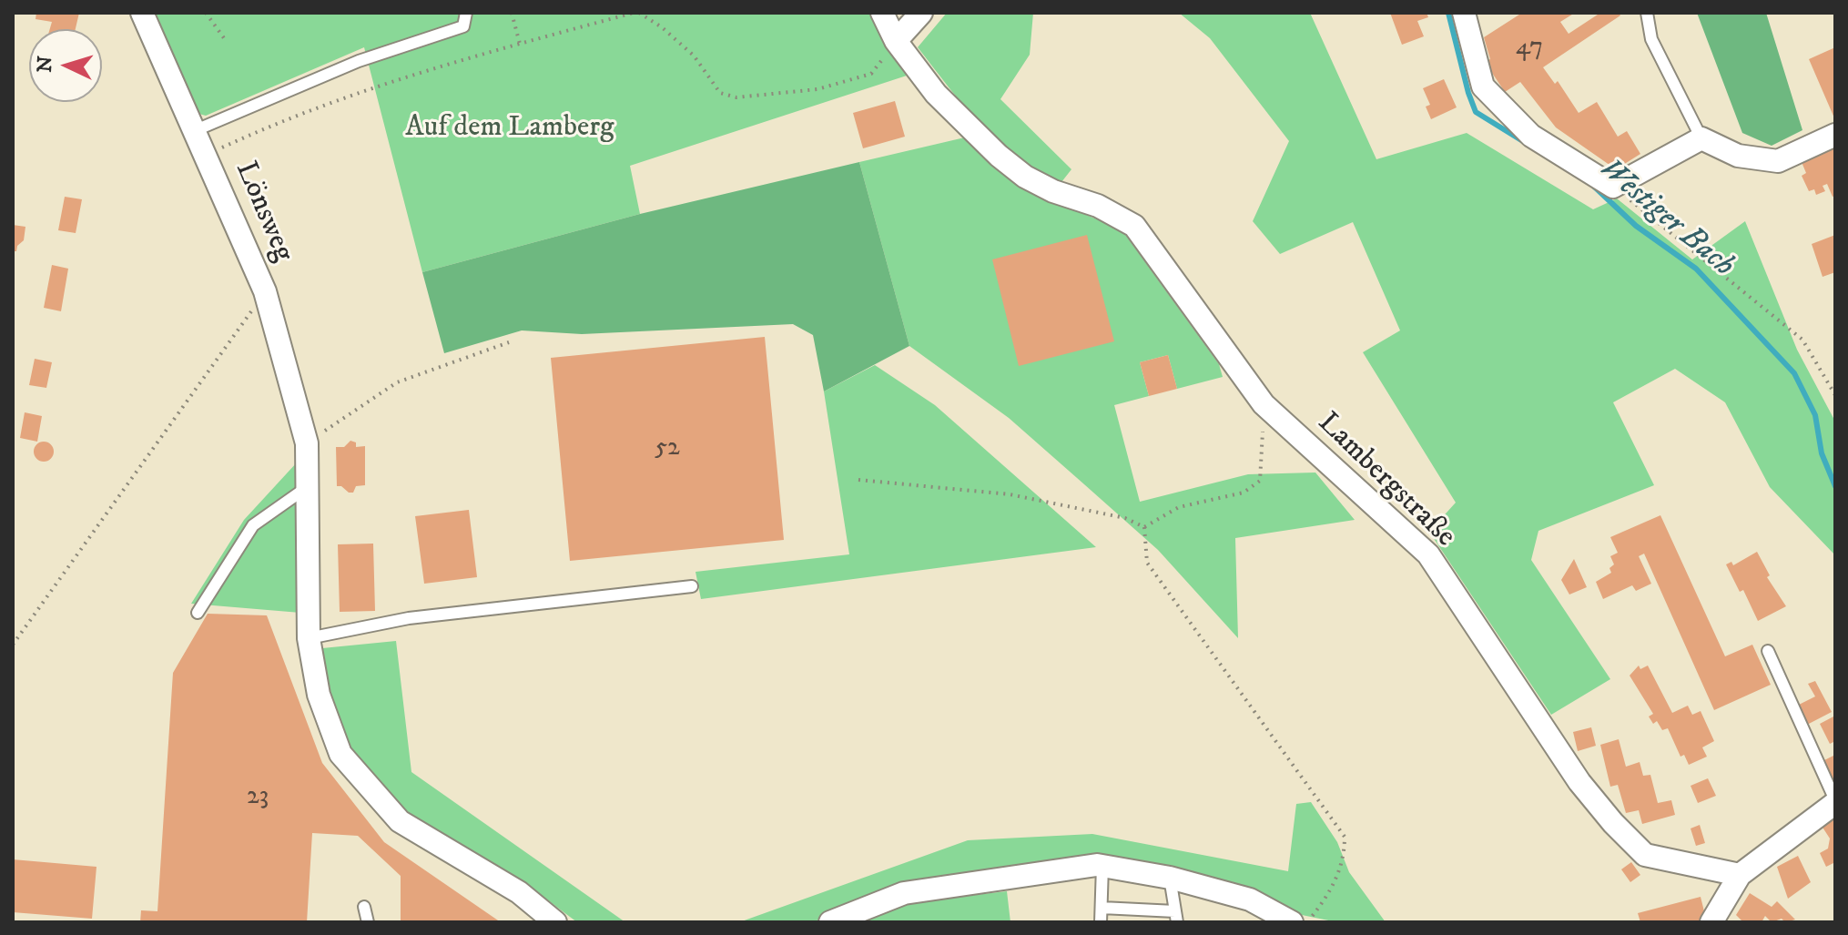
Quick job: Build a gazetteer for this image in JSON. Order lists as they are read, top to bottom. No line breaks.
{"streets":{"street":["Lönsweg","Lambergstraße"]},"water":["Westiger Bach"],"parks":["Auf dem Lamberg"],"house_numbers":["47","52","23"],"north":"left"}
